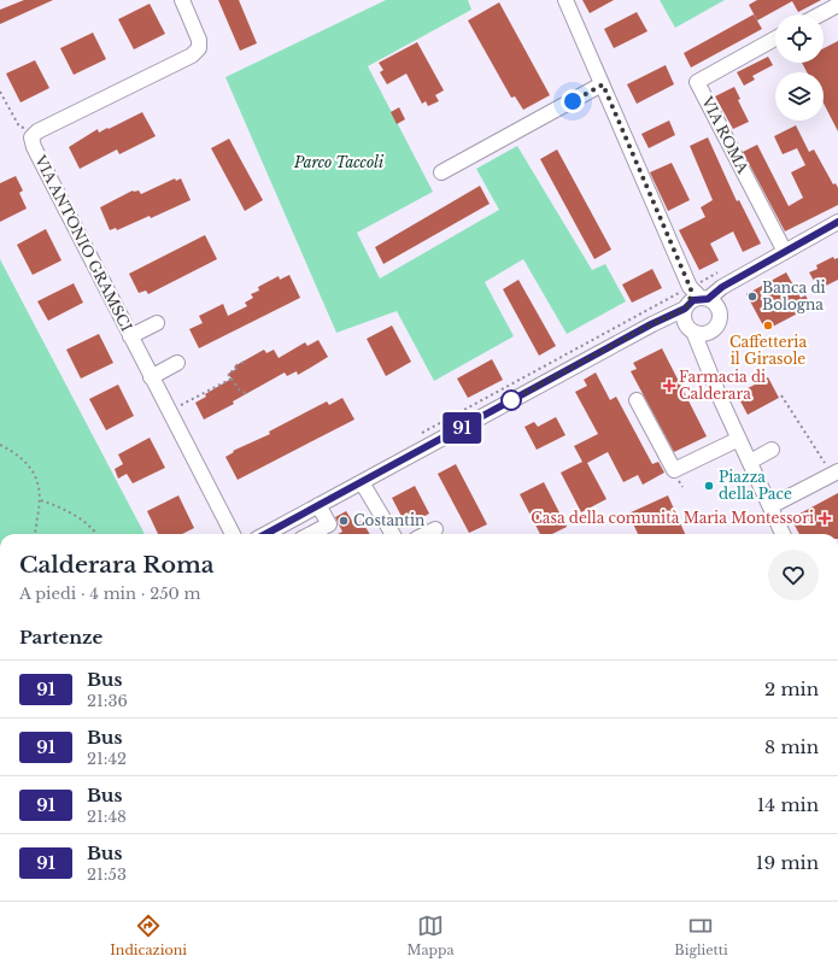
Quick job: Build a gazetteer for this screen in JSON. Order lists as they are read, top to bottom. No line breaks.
{"streets":{"street":["VIA ROMA","VIA ANTONIO GRAMSCI"]},"parks":["Parco Taccoli"],"places":{"other":["Banca di Bologna","Caffetteria il Girasole","Piazza della Pace","Costantin"],"health":["Farmacia di Calderara","Casa della comunità Maria Montessori"]},"lines":["bus line 91"],"page":{"on_map":"91","heading":[["Calderara Roma","A piedi · 4 min · 250 m"],"Partenze"],"list":[{"mark":"91","name":"Bus","note":"21:36","value":"2 min"},{"mark":"91","name":"Bus","note":"21:42","value":"8 min"},{"mark":"91","name":"Bus","note":"21:48","value":"14 min"},{"mark":"91","name":"Bus","note":"21:53","value":"19 min"}],"tabs":["Indicazioni","Mappa","Biglietti"]}}
